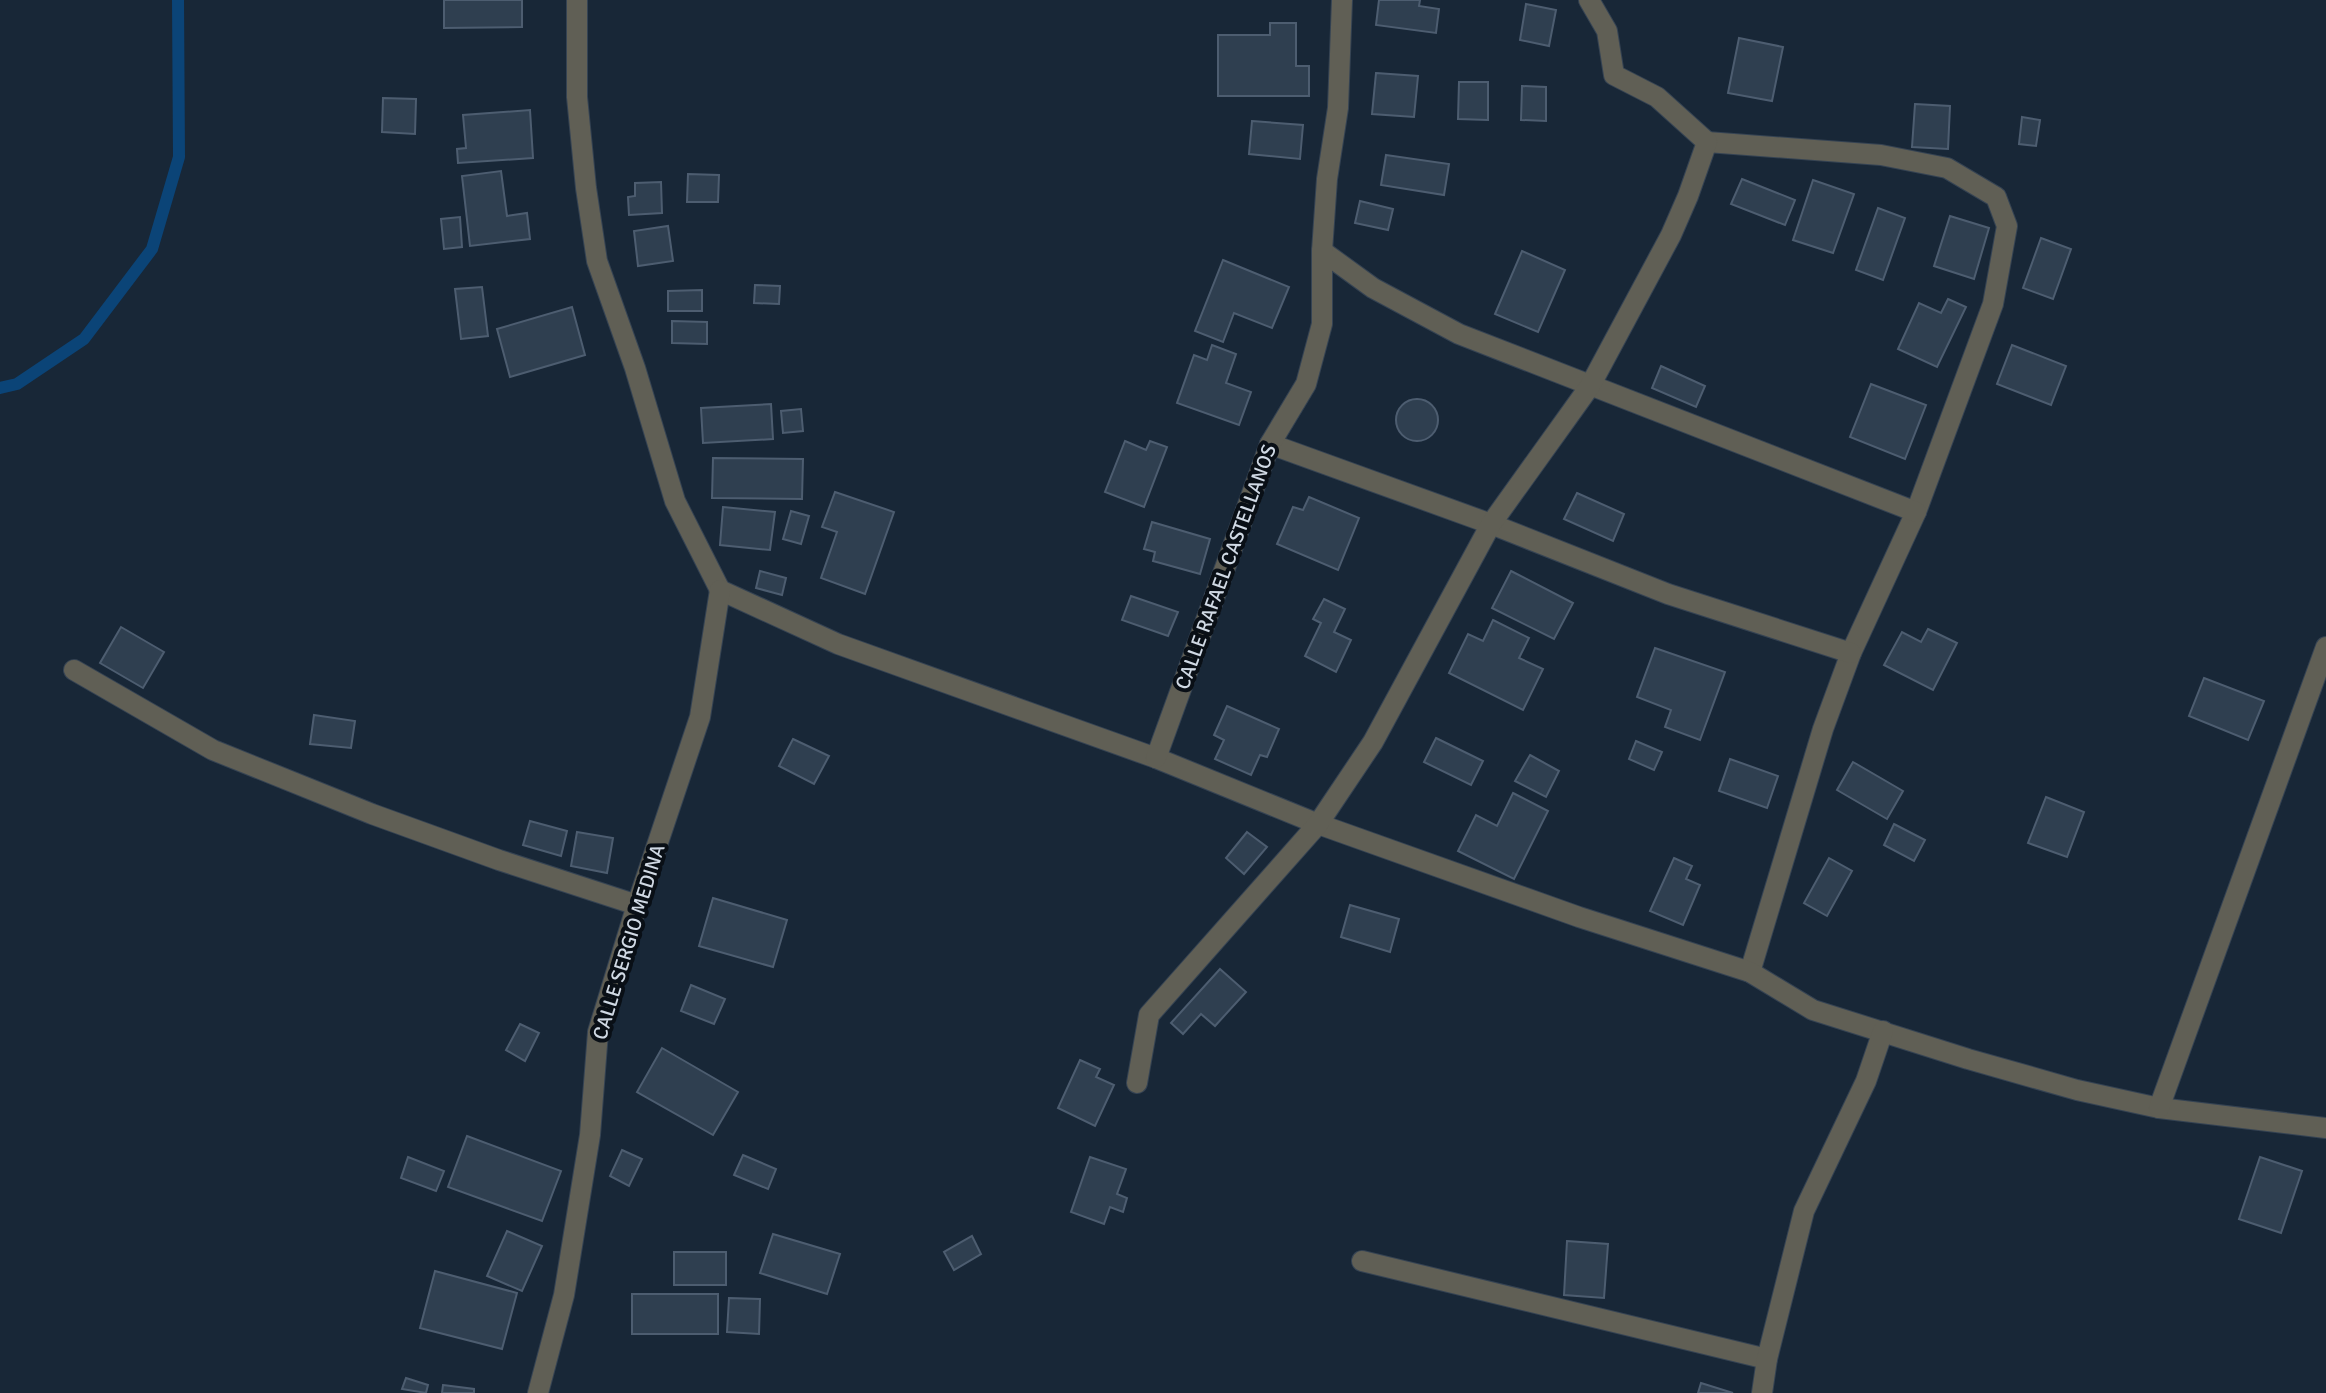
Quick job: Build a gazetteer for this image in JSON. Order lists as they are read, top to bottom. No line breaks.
{"streets":{"street":["CALLE RAFAEL CASTELLANOS","CALLE SERGIO MEDINA"]}}
